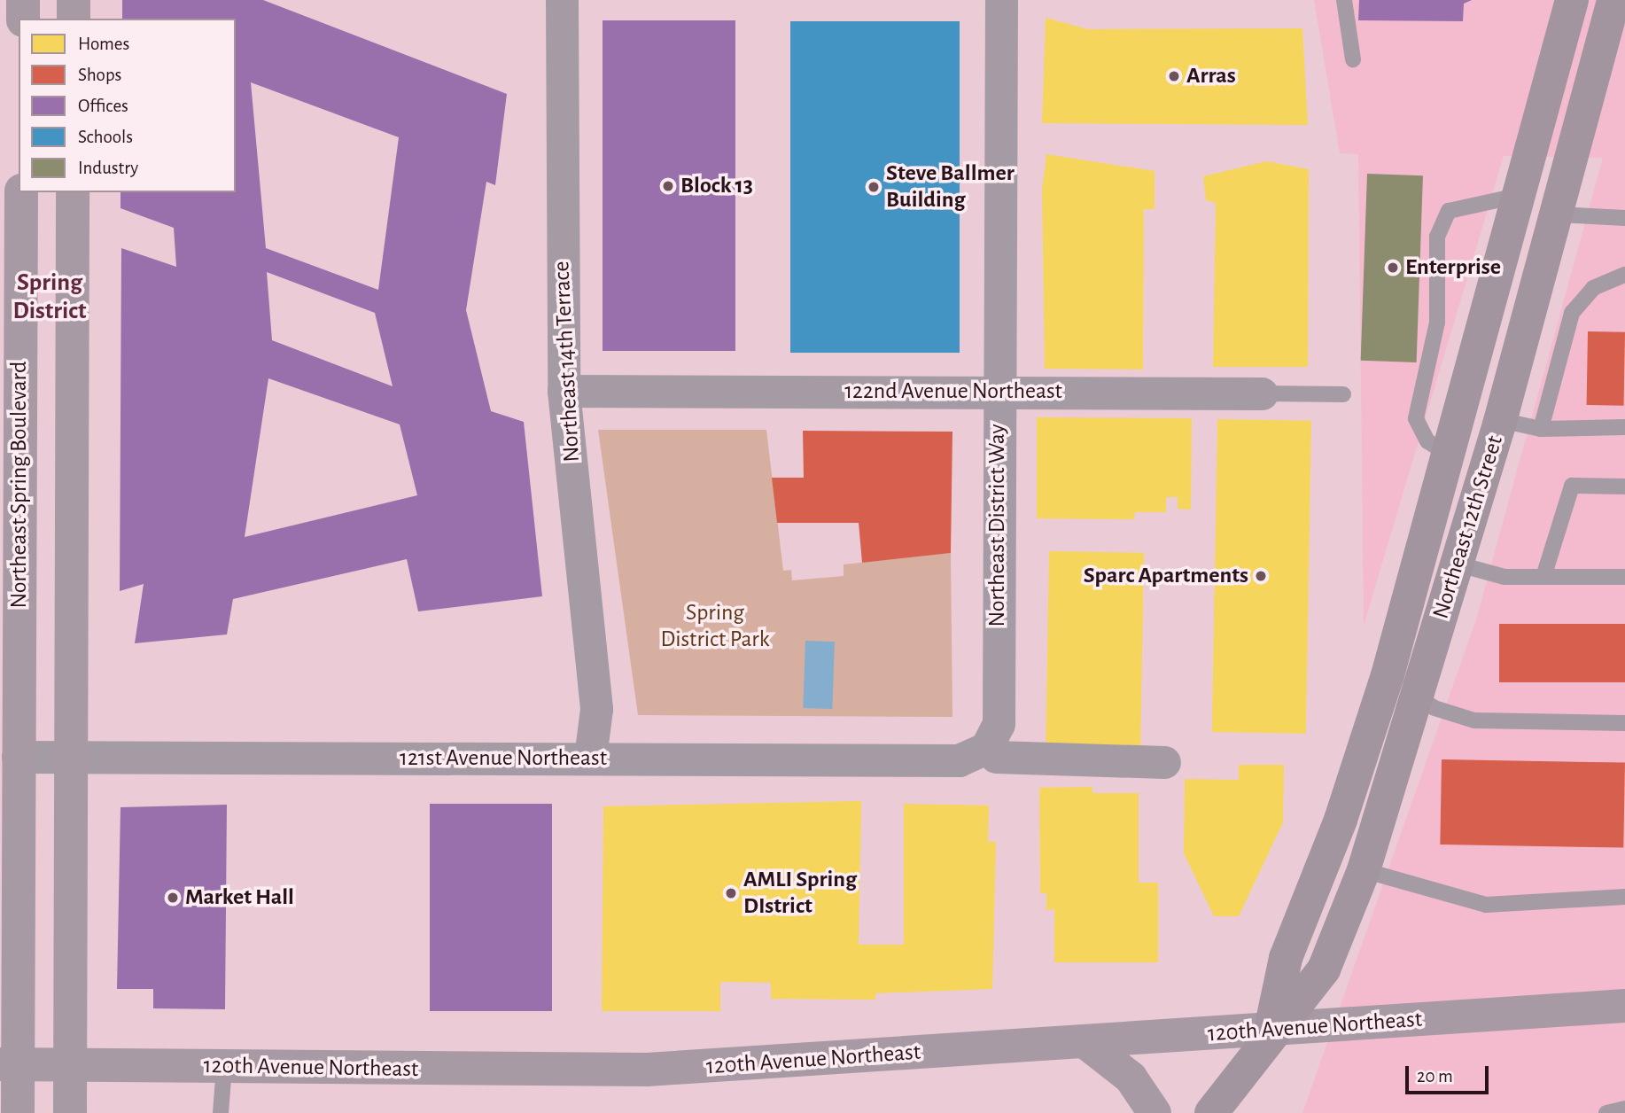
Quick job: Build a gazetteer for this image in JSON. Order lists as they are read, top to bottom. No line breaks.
{"streets":{"main road":["Northeast 12th Street"],"street":["Northeast 14th Terrace","122nd Avenue Northeast","Northeast Spring Boulevard","Northeast District Way","121st Avenue Northeast","120th Avenue Northeast"]},"crossings":[["Northeast 14th Terrace","122nd Avenue Northeast"],["Northeast 14th Terrace","121st Avenue Northeast"],["122nd Avenue Northeast","Northeast District Way"],["Northeast Spring Boulevard","121st Avenue Northeast"],["Northeast Spring Boulevard","120th Avenue Northeast"],["Northeast District Way","121st Avenue Northeast"],["Northeast 12th Street","120th Avenue Northeast"]],"districts":["Spring District"],"parks":["Spring District Park"],"places":["Arras","Block 13","Steve Ballmer Building","Enterprise","Sparc Apartments","AMLI Spring DIstrict","Market Hall"],"legend":["Homes","Shops","Offices","Schools","Industry"],"scale_bar":"20 m"}
